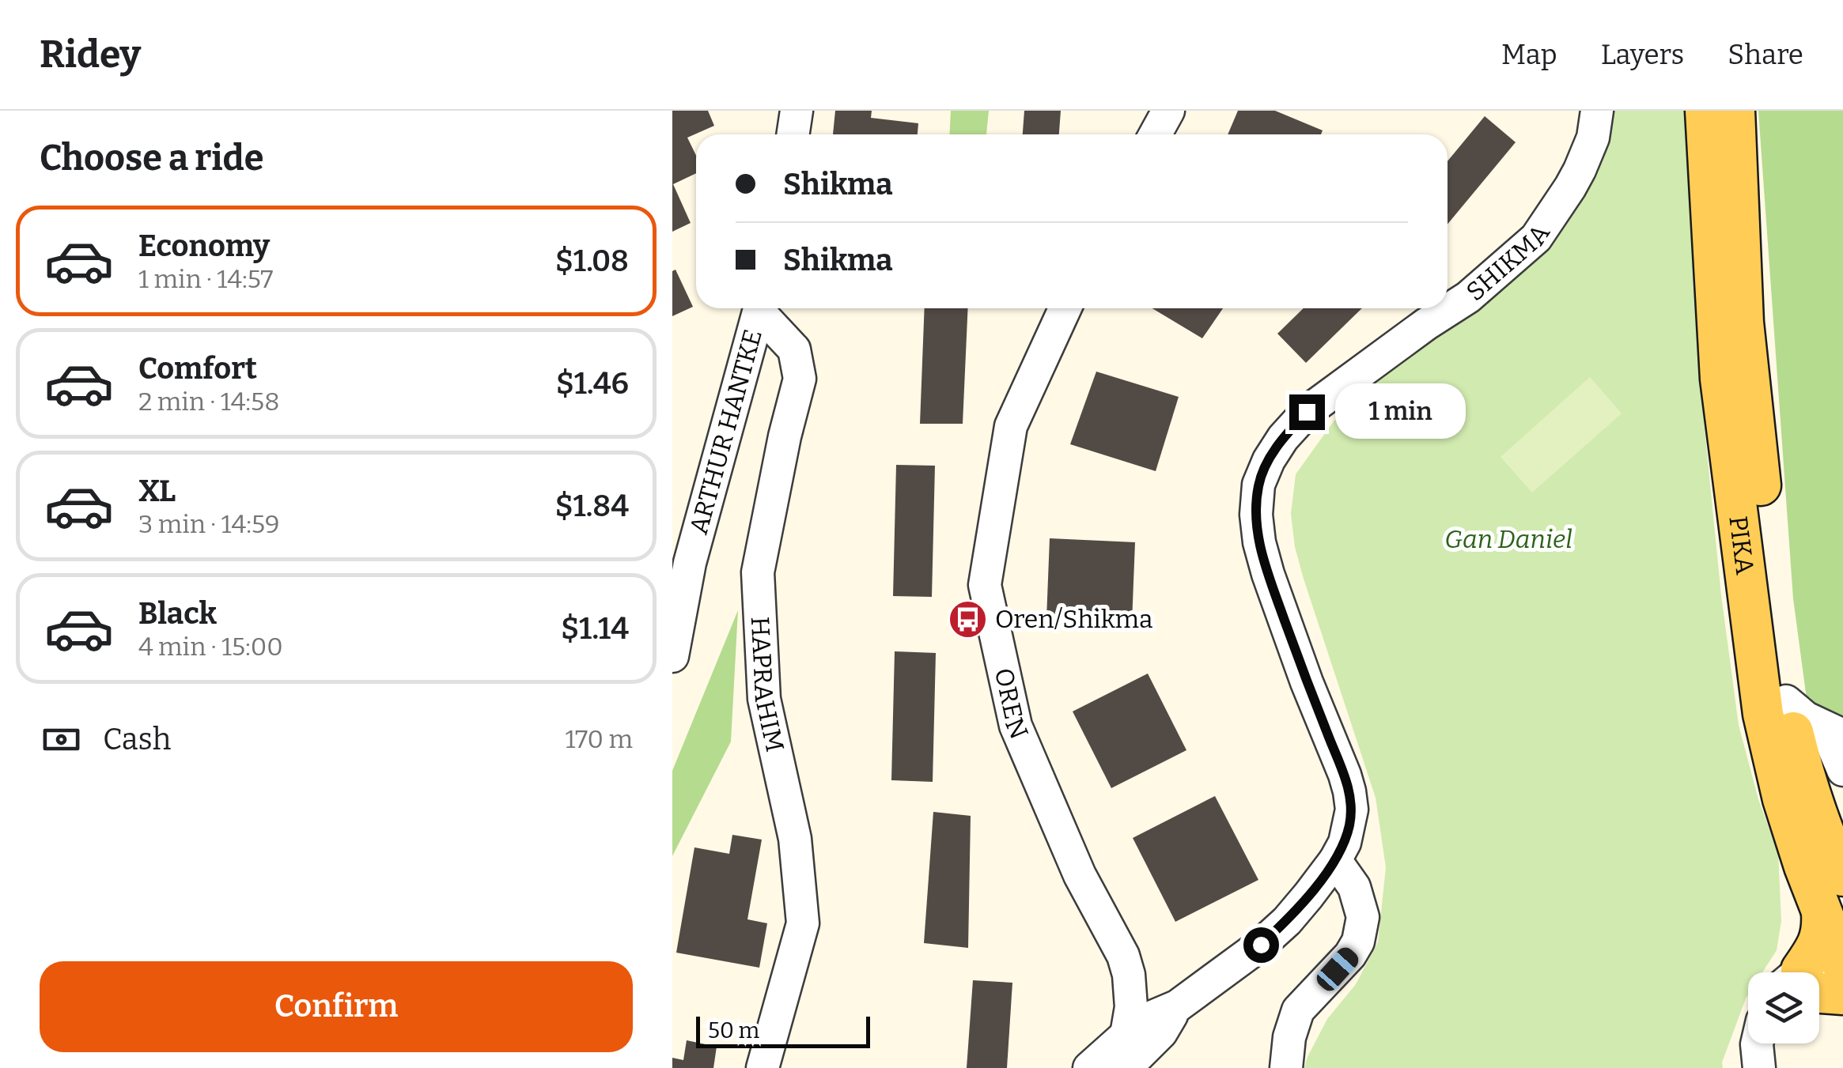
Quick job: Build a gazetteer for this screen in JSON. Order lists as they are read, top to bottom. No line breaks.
{"streets":{"main road":["PIKA"],"street":["SHIKMA","ARTHUR HANTKE","HAPRAHIM","OREN"]},"crossings":[["SHIKMA","OREN"]],"parks":["Gan Daniel"],"places":{"bus stop":["Oren/Shikma"]},"scale_bar":"50 m","page":{"header":"Ridey","nav":["Map","Layers","Share"],"heading":"Choose a ride","banner":["Shikma","Shikma"],"list":[{"name":"Economy","note":"1 min · 14:57","value":"$1.08"},{"name":"Comfort","note":"2 min · 14:58","value":"$1.46"},{"name":"XL","note":"3 min · 14:59","value":"$1.84"},{"name":"Black","note":"4 min · 15:00","value":"$1.14"}],"bubble":"1 min","pay":["Cash","170 m"],"buttons":"Confirm","scale":"50 m"}}
